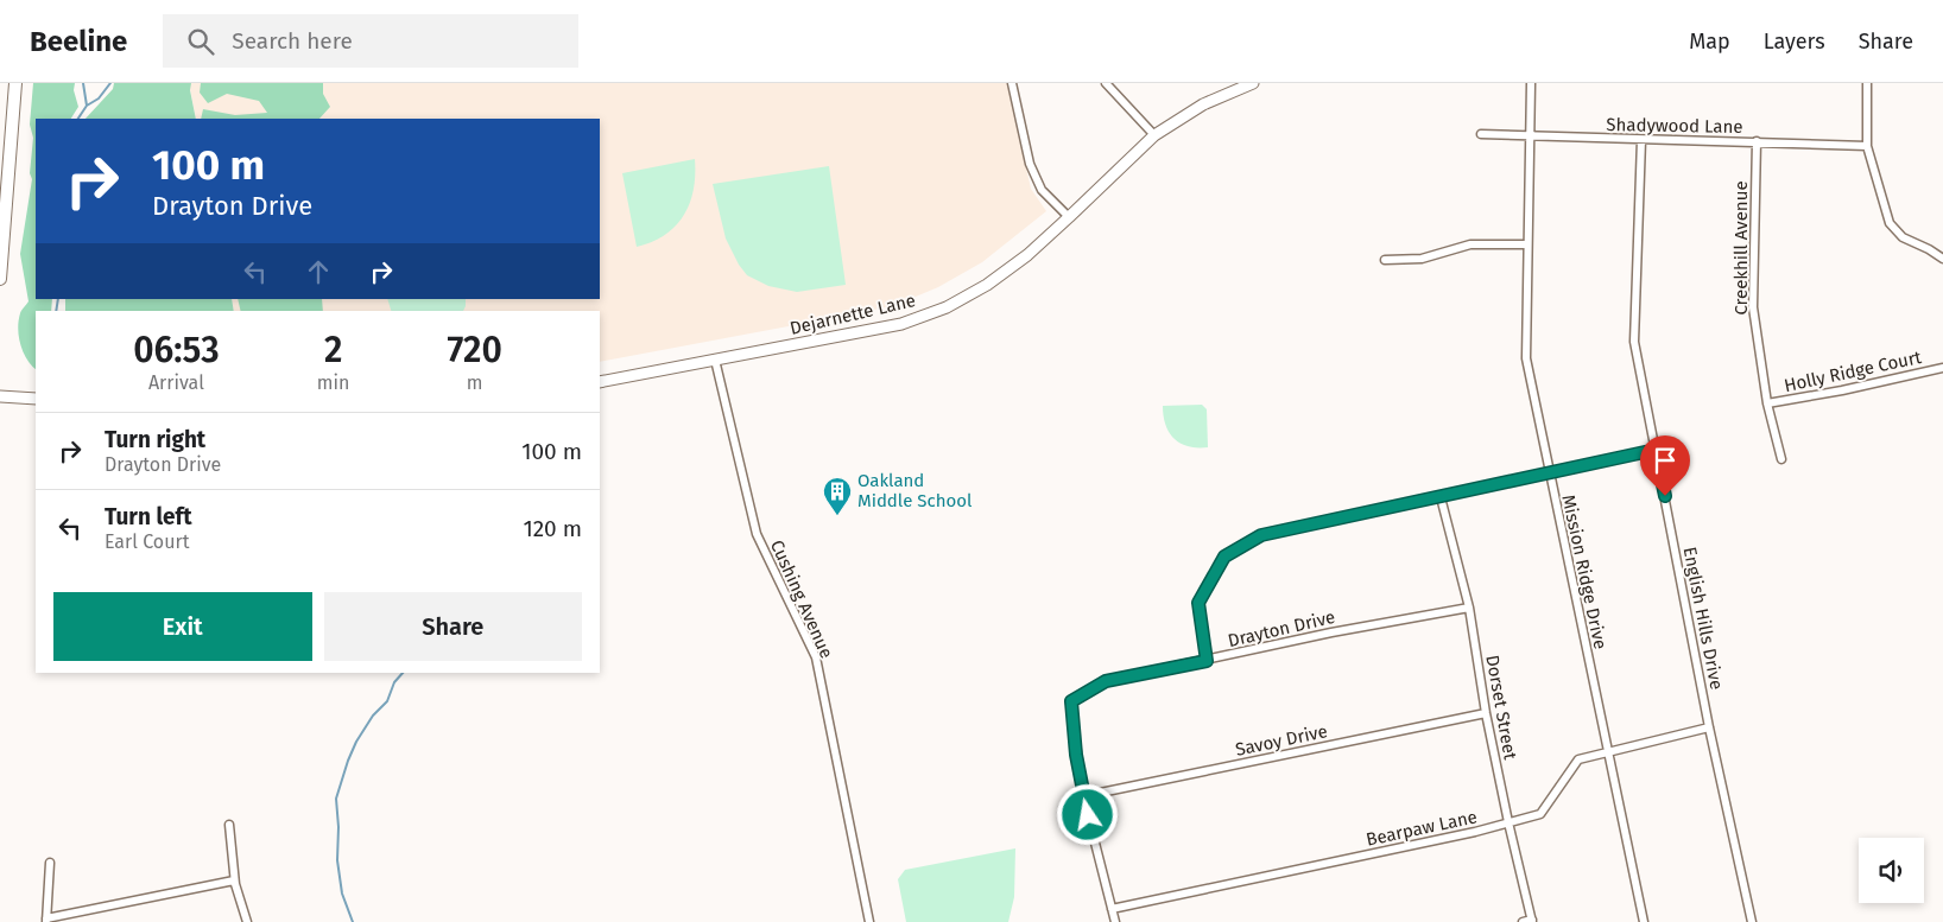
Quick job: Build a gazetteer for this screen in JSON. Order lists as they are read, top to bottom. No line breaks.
{"streets":{"main road":["Dejarnette Lane"],"street":["Shadywood Lane","Creekhill Avenue","Holly Ridge Court","Mission Ridge Drive","Cushing Avenue","English Hills Drive","Drayton Drive","Dorset Street","Savoy Drive","Bearpaw Lane"]},"crossings":[["Shadywood Lane","Creekhill Avenue"],["Shadywood Lane","Mission Ridge Drive"],["Shadywood Lane","English Hills Drive"],["Creekhill Avenue","Holly Ridge Court"],["Dejarnette Lane","Cushing Avenue"],["Mission Ridge Drive","Bearpaw Lane"],["English Hills Drive","Bearpaw Lane"],["Drayton Drive","Dorset Street"],["Drayton Drive","Savoy Drive"],["Dorset Street","Savoy Drive"],["Dorset Street","Bearpaw Lane"]],"places":{"building":["Oakland Middle School"]},"page":{"header":"Beeline","search":"Search here","nav":["Map","Layers","Share"],"turn":["100 m","Drayton Drive"],"eta":["06:53","Arrival","2","min","720","m"],"list":[{"name":"Turn right","note":"Drayton Drive","value":"100 m"},{"name":"Turn left","note":"Earl Court","value":"120 m"}],"buttons":["Exit","Share"]}}
